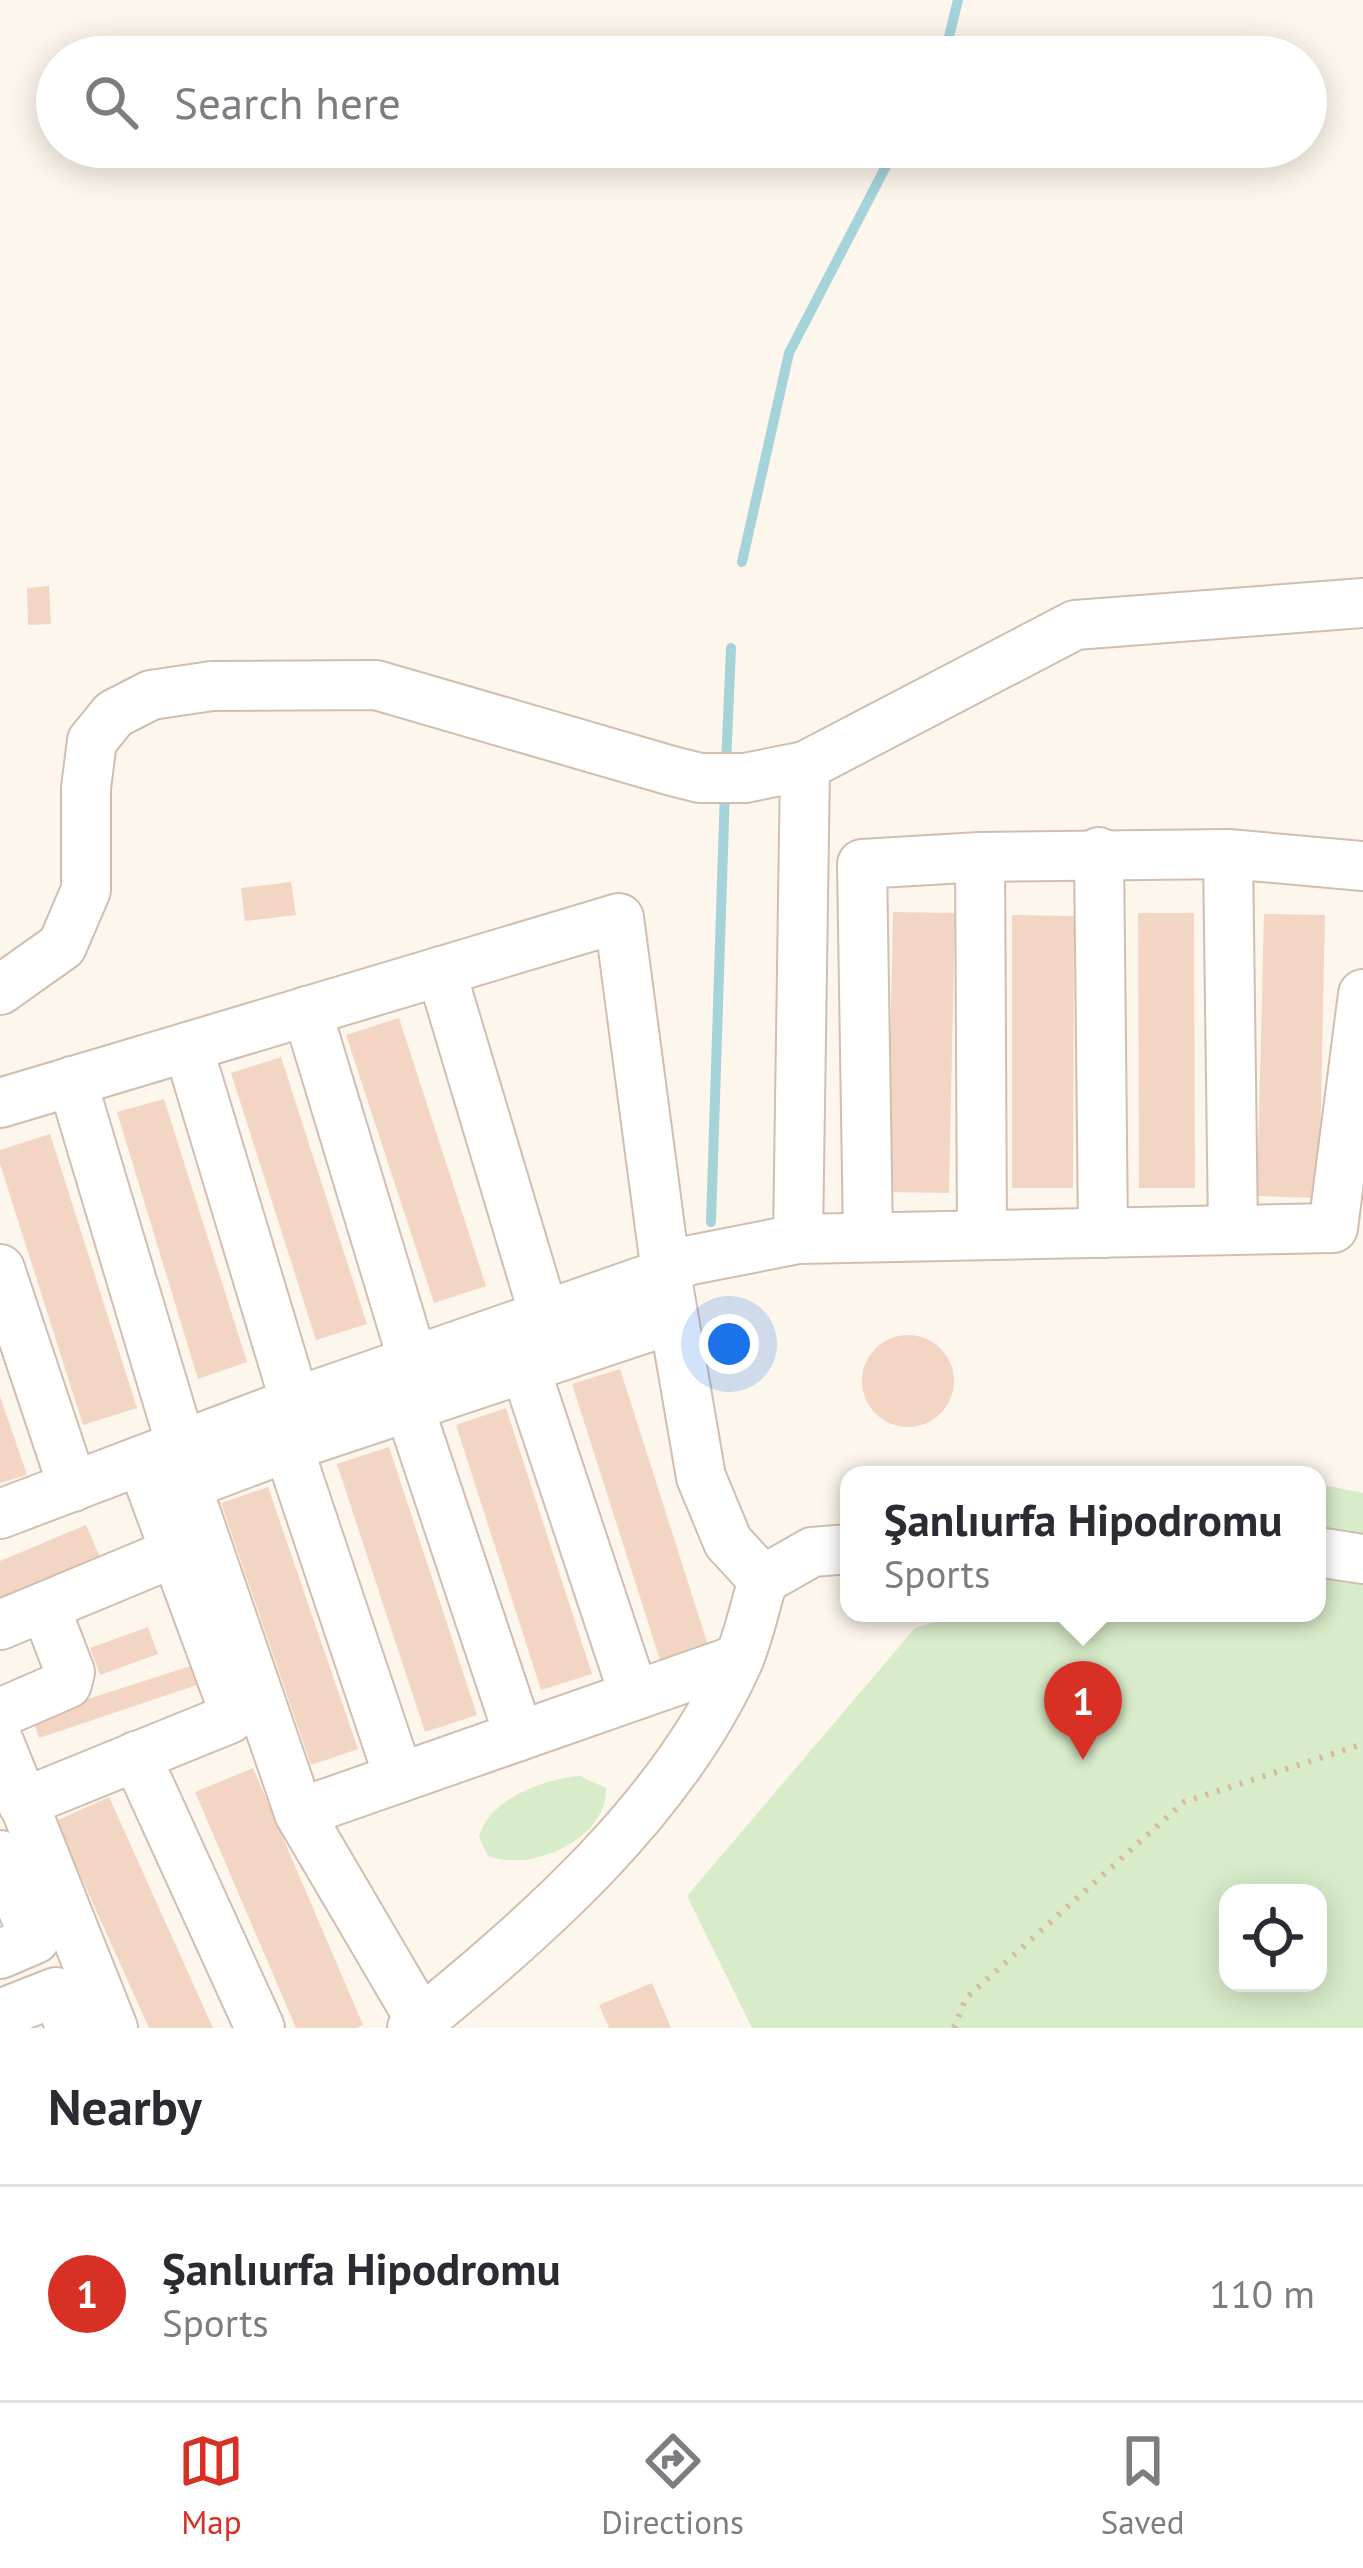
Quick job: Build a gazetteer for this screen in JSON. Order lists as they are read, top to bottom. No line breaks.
{"page":{"search":"Search here","popup":["Şanlıurfa Hipodromu","Sports"],"pins":"1","heading":"Nearby","list":[{"mark":"1","name":"Şanlıurfa Hipodromu","note":"Sports","value":"110 m"}],"nav":["Map","Directions","Saved"]}}
